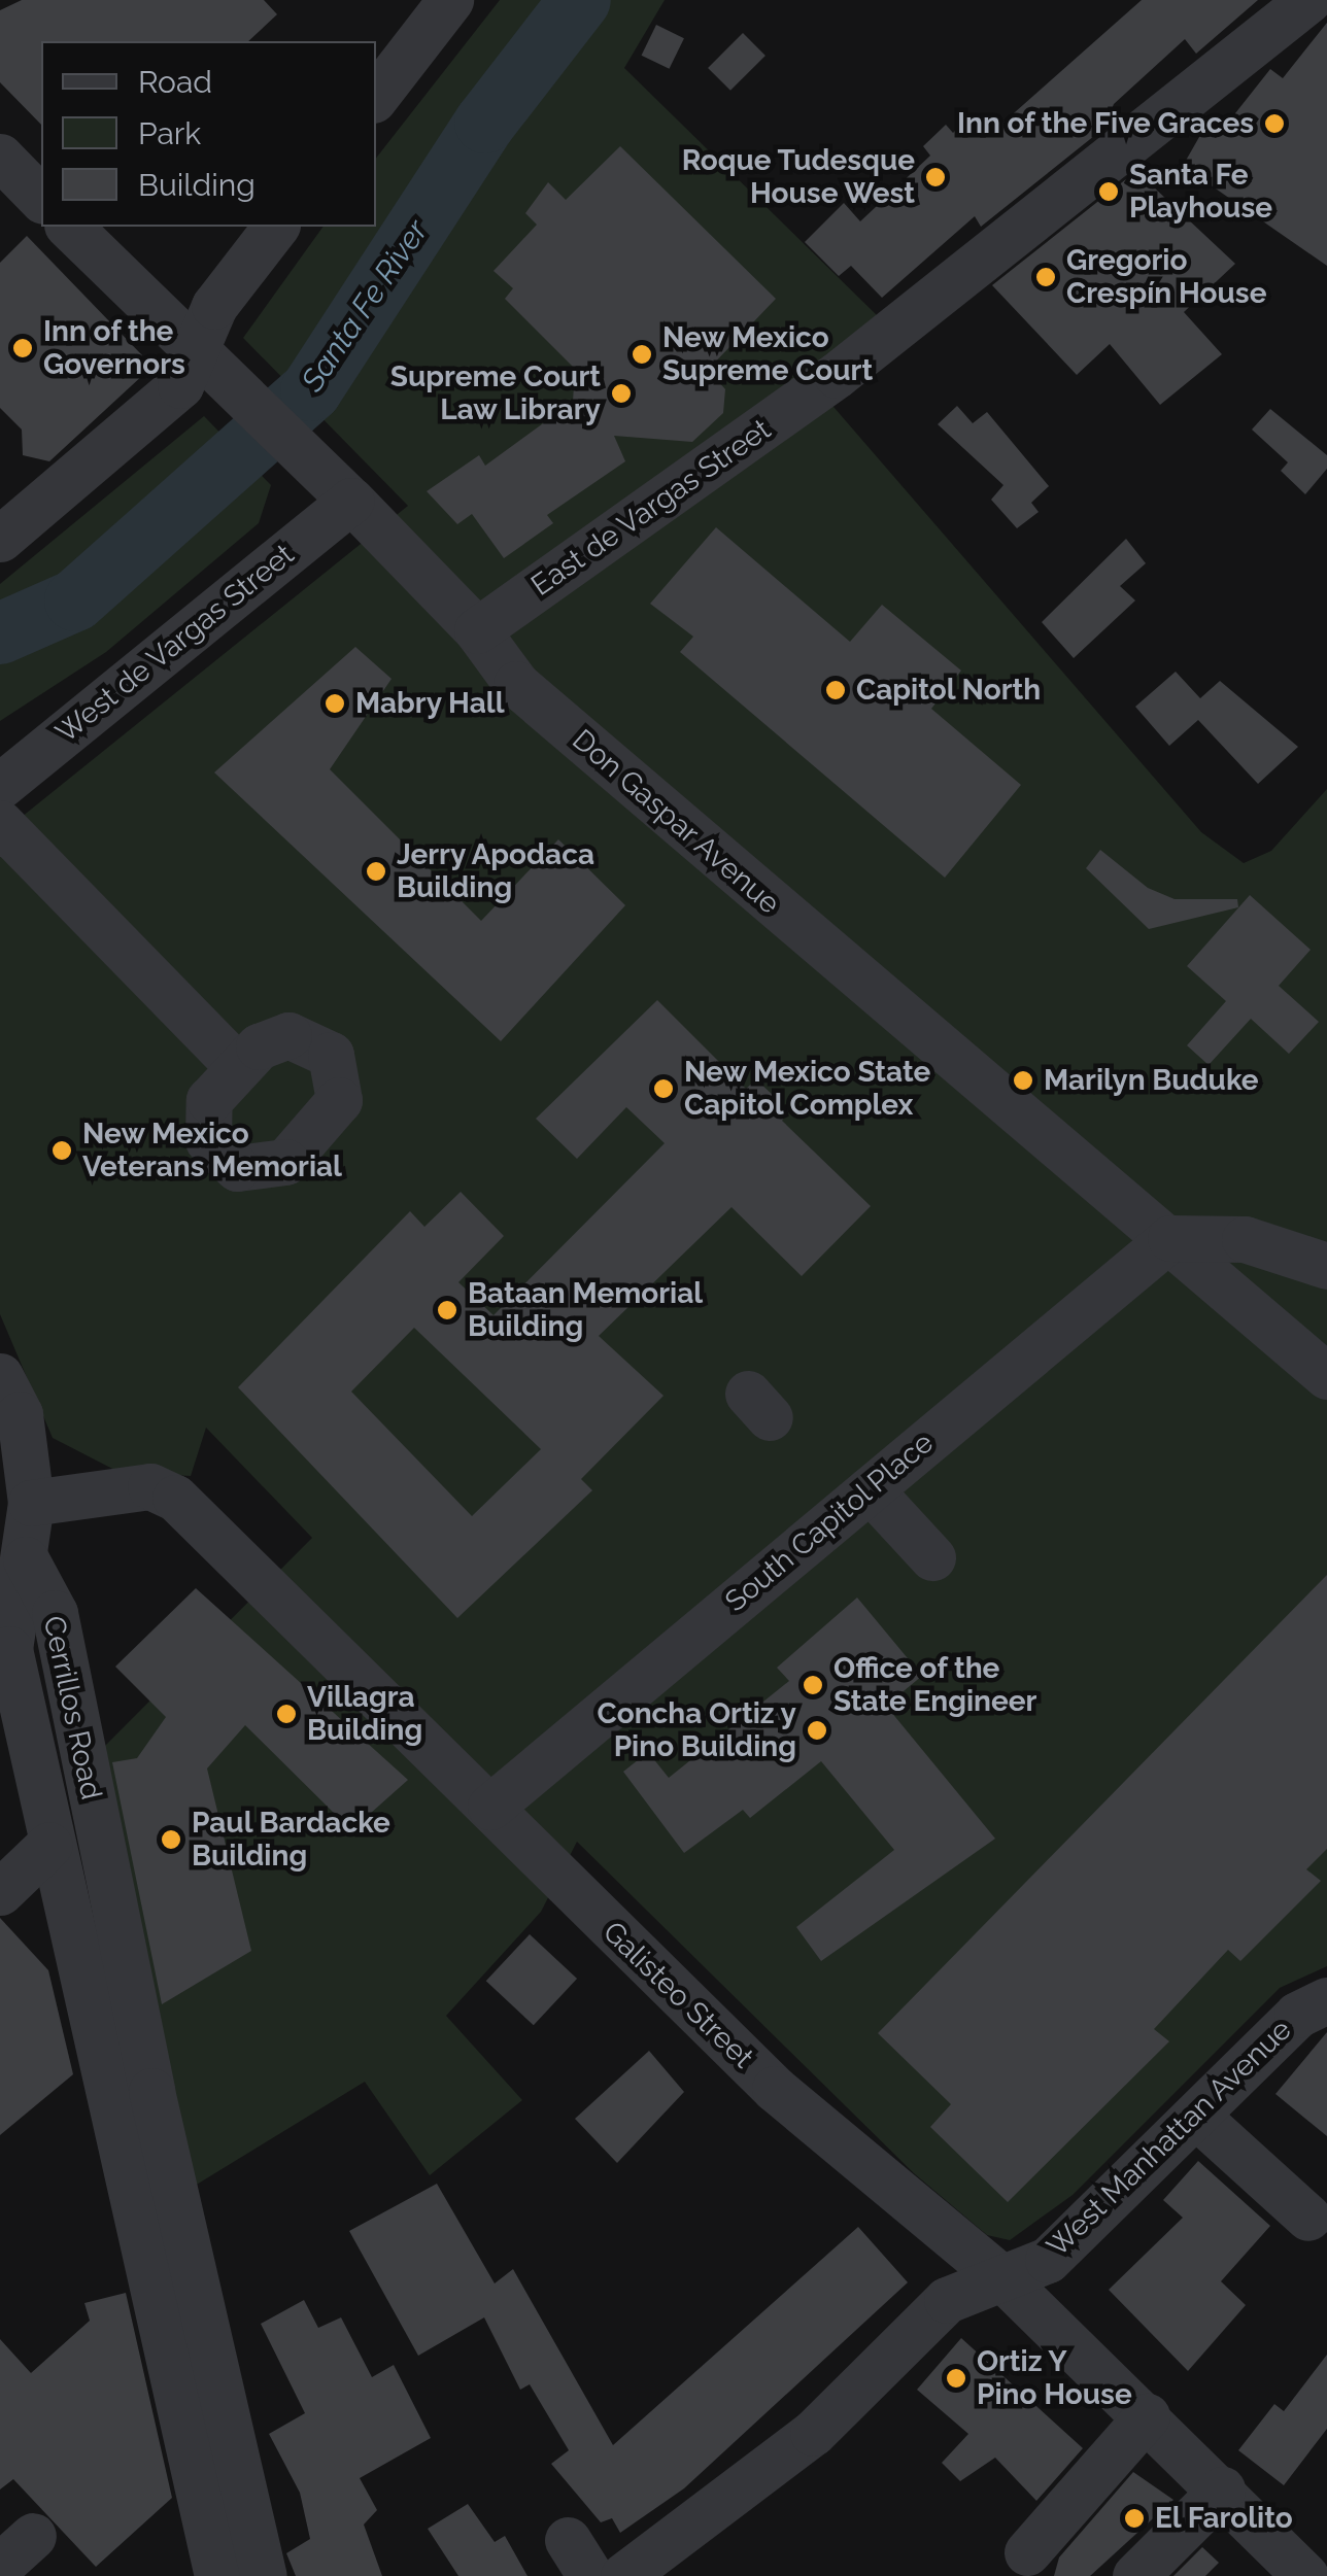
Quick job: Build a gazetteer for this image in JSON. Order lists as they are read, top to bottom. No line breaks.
{"streets":{"street":["East de Vargas Street","West de Vargas Street","Don Gaspar Avenue","South Capitol Place","Cerrillos Road","Galisteo Street","West Manhattan Avenue"]},"crossings":[["East de Vargas Street","Don Gaspar Avenue"],["West de Vargas Street","Don Gaspar Avenue"],["Don Gaspar Avenue","South Capitol Place"],["South Capitol Place","Galisteo Street"],["Galisteo Street","West Manhattan Avenue"]],"water":["Santa Fe River"],"places":["Inn of the Five Graces","Roque Tudesque House West","Santa Fe Playhouse","Gregorio Crespín House","Inn of the Governors","New Mexico Supreme Court","Supreme Court Law Library","Capitol North","Mabry Hall","Jerry Apodaca Building","Marilyn Buduke","New Mexico State Capitol Complex","New Mexico Veterans Memorial","Bataan Memorial Building","Office of the State Engineer","Villagra Building","Concha Ortiz y Pino Building","Paul Bardacke Building","Ortiz Y Pino House","El Farolito"],"legend":["Road","Park","Building"]}
